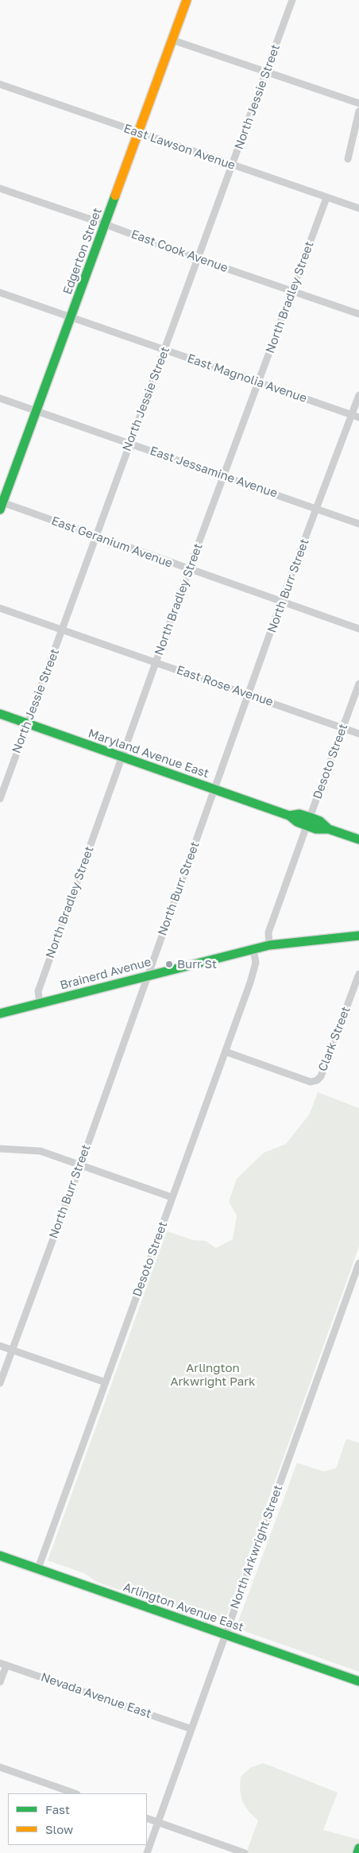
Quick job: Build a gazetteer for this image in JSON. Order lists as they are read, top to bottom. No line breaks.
{"streets":{"street":["North Jessie Street","East Lawson Avenue","Edgerton Street","East Cook Avenue","North Bradley Street","East Magnolia Avenue","East Jessamine Avenue","East Geranium Avenue","North Burr Street","East Rose Avenue","Maryland Avenue East","Desoto Street","Brainerd Avenue","Clark Street","North Arkwright Street","Arlington Avenue East","Nevada Avenue East"]},"crossings":[["North Jessie Street","East Lawson Avenue"],["North Jessie Street","East Cook Avenue"],["North Jessie Street","East Magnolia Avenue"],["North Jessie Street","East Jessamine Avenue"],["North Jessie Street","East Geranium Avenue"],["North Jessie Street","East Rose Avenue"],["North Jessie Street","Maryland Avenue East"],["East Lawson Avenue","Edgerton Street"],["East Lawson Avenue","North Bradley Street"],["Edgerton Street","East Cook Avenue"],["Edgerton Street","East Magnolia Avenue"],["Edgerton Street","East Jessamine Avenue"],["Edgerton Street","East Geranium Avenue"],["East Cook Avenue","North Bradley Street"],["North Bradley Street","East Magnolia Avenue"],["North Bradley Street","East Jessamine Avenue"],["North Bradley Street","East Geranium Avenue"],["North Bradley Street","East Rose Avenue"],["North Bradley Street","Maryland Avenue East"],["North Bradley Street","Brainerd Avenue"],["East Magnolia Avenue","North Burr Street"],["East Jessamine Avenue","North Burr Street"],["East Geranium Avenue","North Burr Street"],["North Burr Street","East Rose Avenue"],["North Burr Street","Maryland Avenue East"],["North Burr Street","Brainerd Avenue"],["East Rose Avenue","Desoto Street"],["Maryland Avenue East","Desoto Street"],["Desoto Street","Brainerd Avenue"],["Desoto Street","Clark Street"],["Desoto Street","Arlington Avenue East"],["North Arkwright Street","Arlington Avenue East"],["North Arkwright Street","Nevada Avenue East"]],"parks":["Arlington Arkwright Park"],"places":["Burr St"],"legend":["Fast","Slow"]}
